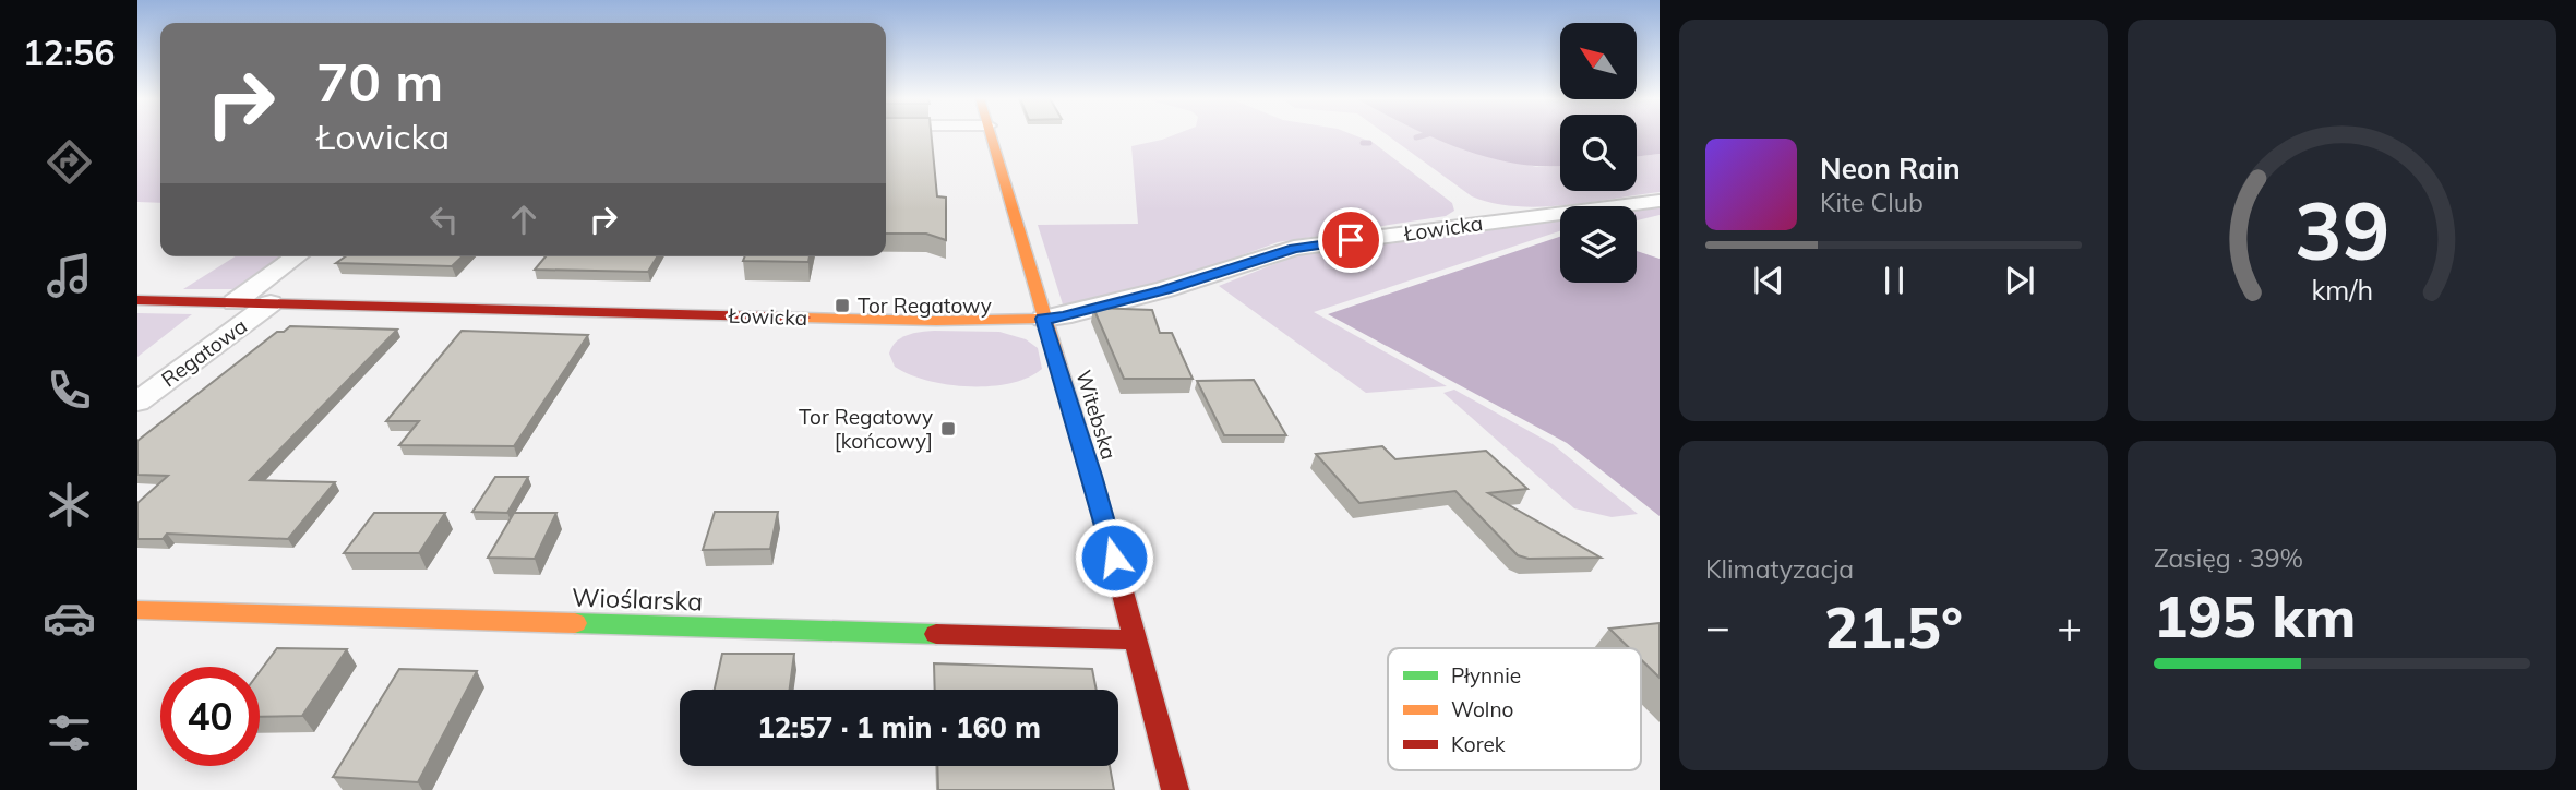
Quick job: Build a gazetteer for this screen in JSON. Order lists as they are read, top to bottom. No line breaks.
{"streets":{"street":["Łowicka","Regatowa","Witebska","Wioślarska"]},"crossings":[["Łowicka","Regatowa"],["Łowicka","Witebska"],["Witebska","Wioślarska"]],"places":{"transit":["Tor Regatowy","Tor Regatowy [końcowy]"]},"legend":["Płynnie","Wolno","Korek"],"north":"top left","page":{"tabs":"12:56","turn":["70 m","Łowicka"],"song":["Neon Rain","Kite Club"],"tile":["Klimatyzacja",["Zasięg · 39%","195 km"]],"heat":["−","21.5°","+"],"limit":"40","trip":"12:57 · 1 min · 160 m","gauge":["39","km/h"]}}
